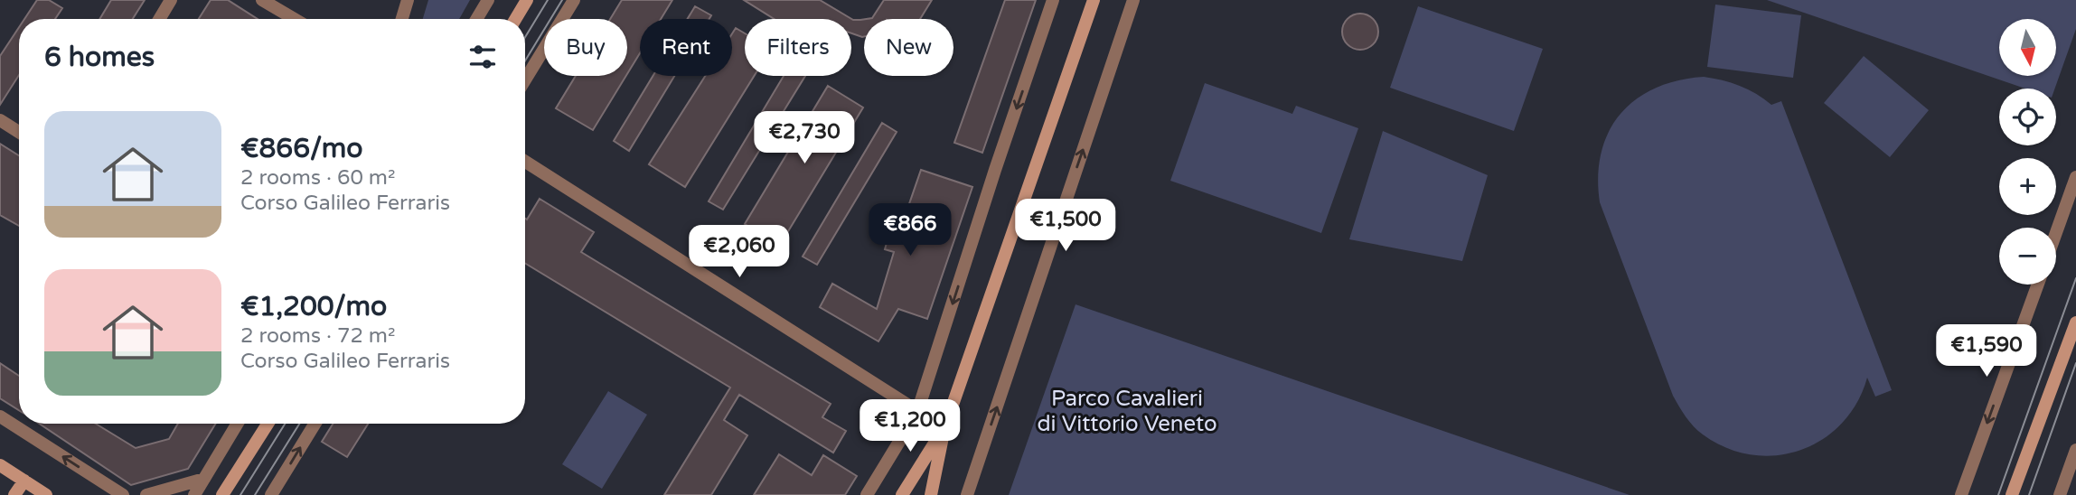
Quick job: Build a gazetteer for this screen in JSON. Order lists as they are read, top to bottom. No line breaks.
{"parks":["Parco Cavalieri di Vittorio Veneto"],"north":"bottom","page":{"map_buttons":["+","−"],"chip":["Buy","Rent","Filters","New"],"heading":"6 homes","list":[{"name":"€866/mo","note":"2 rooms · 60 m² · Corso Galileo Ferraris"},{"name":"€1,200/mo","note":"2 rooms · 72 m² · Corso Galileo Ferraris"}],"price":["€2,730","€1,500","€866","€2,060","€1,590","€1,200"]}}
